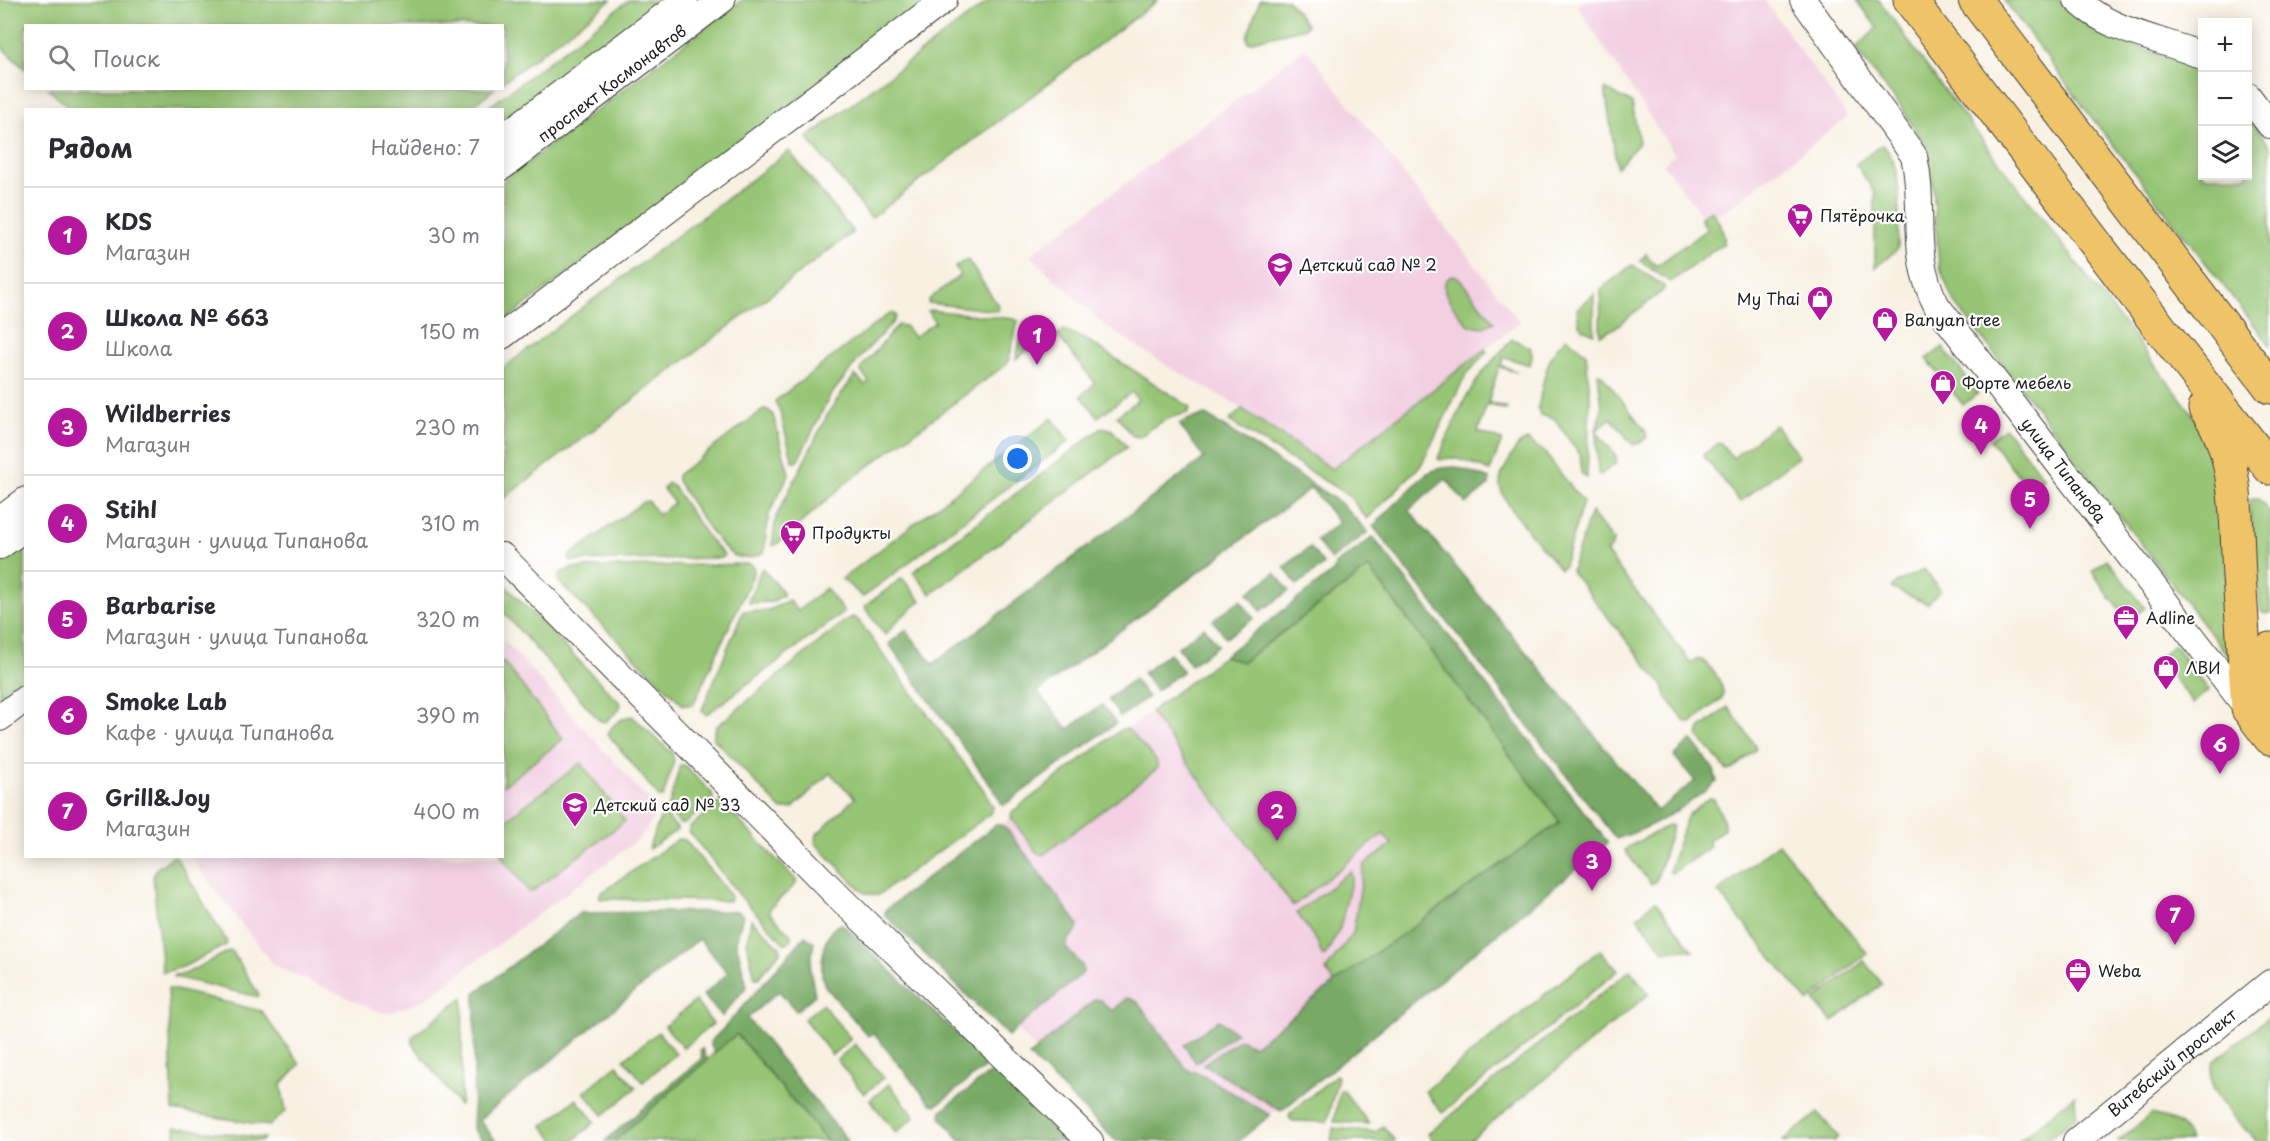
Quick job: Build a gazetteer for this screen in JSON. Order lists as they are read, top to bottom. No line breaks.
{"streets":{"street":["проспект Космонавтов","улица Типанова","Витебский проспект"]},"places":{"supermarket":["Пятёрочка","Продукты"],"school or university":["Детский сад № 2","Детский сад № 33"],"shop":["My Thai","Banyan tree","Форте мебель","ЛВИ"],"office":["Adline","Weba"]},"page":{"map_buttons":["+","−"],"search":"Поиск","heading":["Рядом","Найдено: 7"],"list":[{"mark":"1","name":"KDS","note":"Магазин","value":"30 m"},{"mark":"2","name":"Школа № 663","note":"Школа","value":"150 m"},{"mark":"3","name":"Wildberries","note":"Магазин","value":"230 m"},{"mark":"4","name":"Stihl","note":"Магазин · улица Типанова","value":"310 m"},{"mark":"5","name":"Barbarise","note":"Магазин · улица Типанова","value":"320 m"},{"mark":"6","name":"Smoke Lab","note":"Кафе · улица Типанова","value":"390 m"},{"mark":"7","name":"Grill&Joy","note":"Магазин","value":"400 m"}],"pins":["1","4","5","6","2","3","7"]}}
